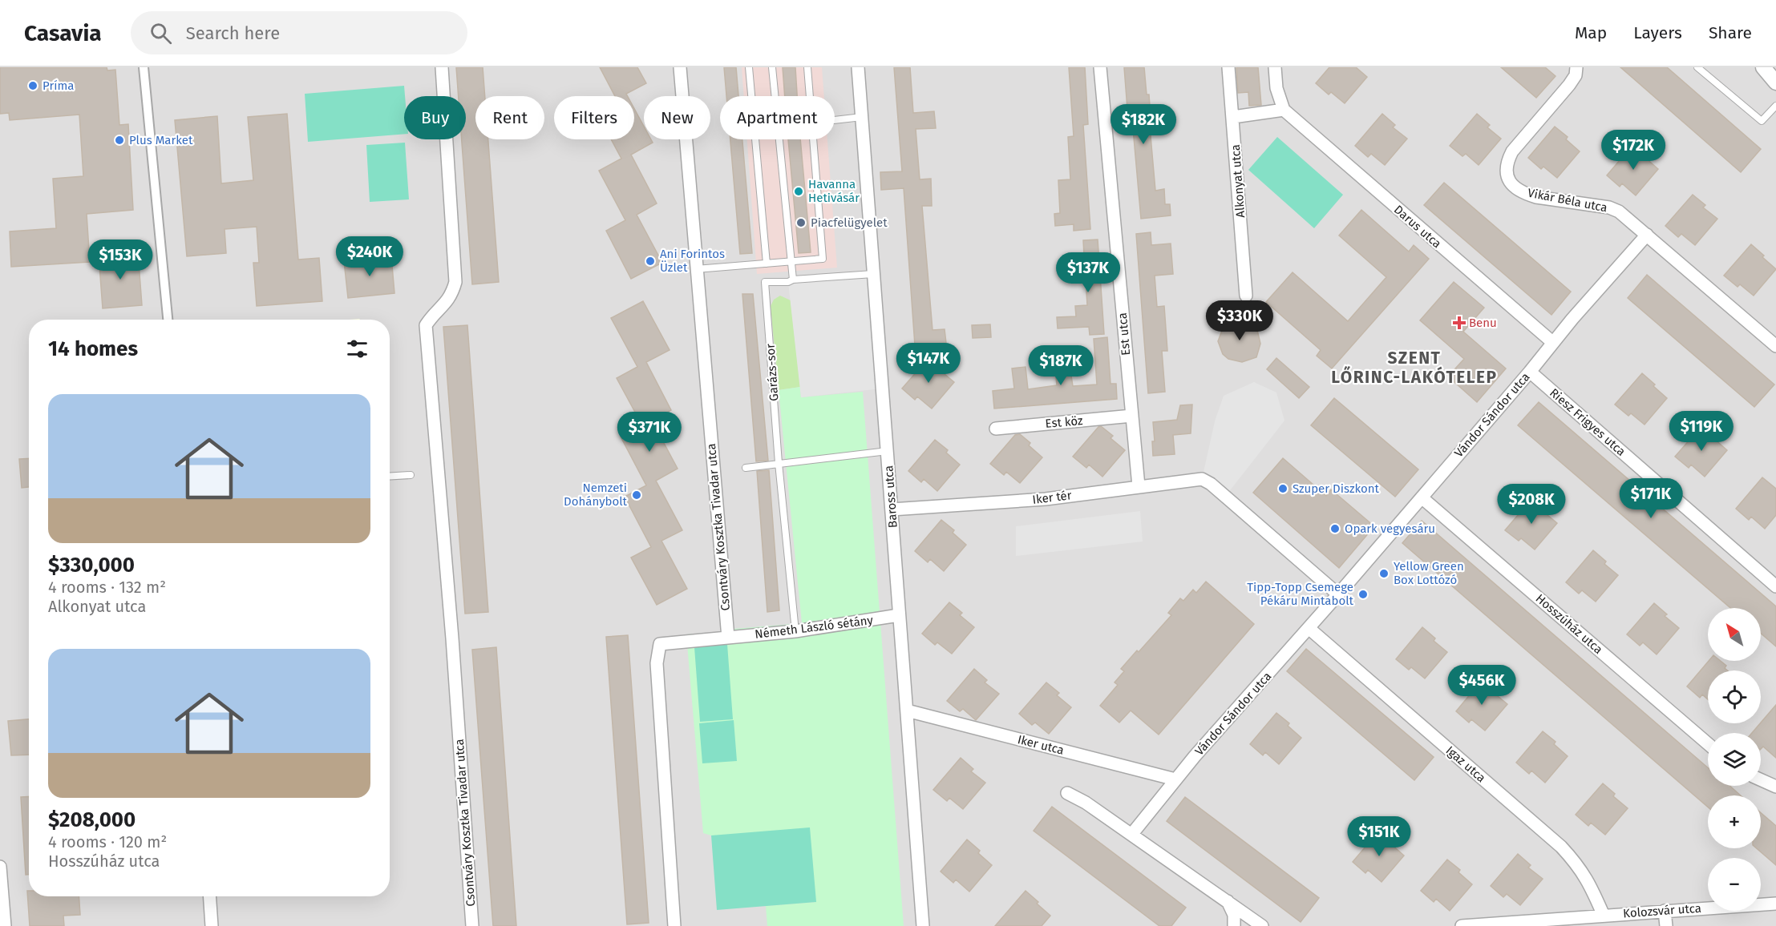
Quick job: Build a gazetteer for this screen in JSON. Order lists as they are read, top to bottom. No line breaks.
{"streets":{"street":["Alkonyat utca","Vikár Béla utca","Darus utca","Est utca","Vándor Sándor utca","Est köz","Riesz Frigyes utca","Baross utca","Iker tér","Csontváry Kosztka Tivadar utca","Hosszúház utca","Németh László sétány","Iker utca","Igaz utca","Kolozsvár utca"],"lane":["Garázs-sor"]},"crossings":[["Vikár Béla utca","Vándor Sándor utca"],["Darus utca","Vándor Sándor utca"],["Est utca","Est köz"],["Est utca","Iker tér"],["Garázs-sor","Németh László sétány"],["Vándor Sándor utca","Riesz Frigyes utca"],["Vándor Sándor utca","Iker tér"],["Vándor Sándor utca","Hosszúház utca"],["Vándor Sándor utca","Iker utca"],["Vándor Sándor utca","Igaz utca"],["Baross utca","Iker tér"],["Baross utca","Németh László sétány"],["Baross utca","Iker utca"],["Csontváry Kosztka Tivadar utca","Németh László sétány"],["Igaz utca","Kolozsvár utca"]],"districts":["SZENT LŐRINC-LAKÓTELEP"],"places":{"other":["Príma","Plus Market","Havanna Hetivásár","Piacfelügyelet","Ani Forintos Üzlet","Szuper Diszkont","Nemzeti Dohánybolt","Opark vegyesáru","Yellow Green Box Lottózó","Tipp-Topp Csemege Pékáru Mintabolt"],"health":["Benu"]},"north":"top left","page":{"header":"Casavia","search":"Search here","nav":["Map","Layers","Share"],"chip":["Buy","Rent","Filters","New","Apartment"],"price":["$182K","$172K","$240K","$153K","$137K","$330K","$147K","$187K","$119K","$371K","$171K","$208K","$456K","$151K"],"heading":"14 homes","list":[{"name":"$330,000","note":"4 rooms · 132 m² · Alkonyat utca"},{"name":"$208,000","note":"4 rooms · 120 m² · Hosszúház utca"}],"map_buttons":["+","−"]}}
